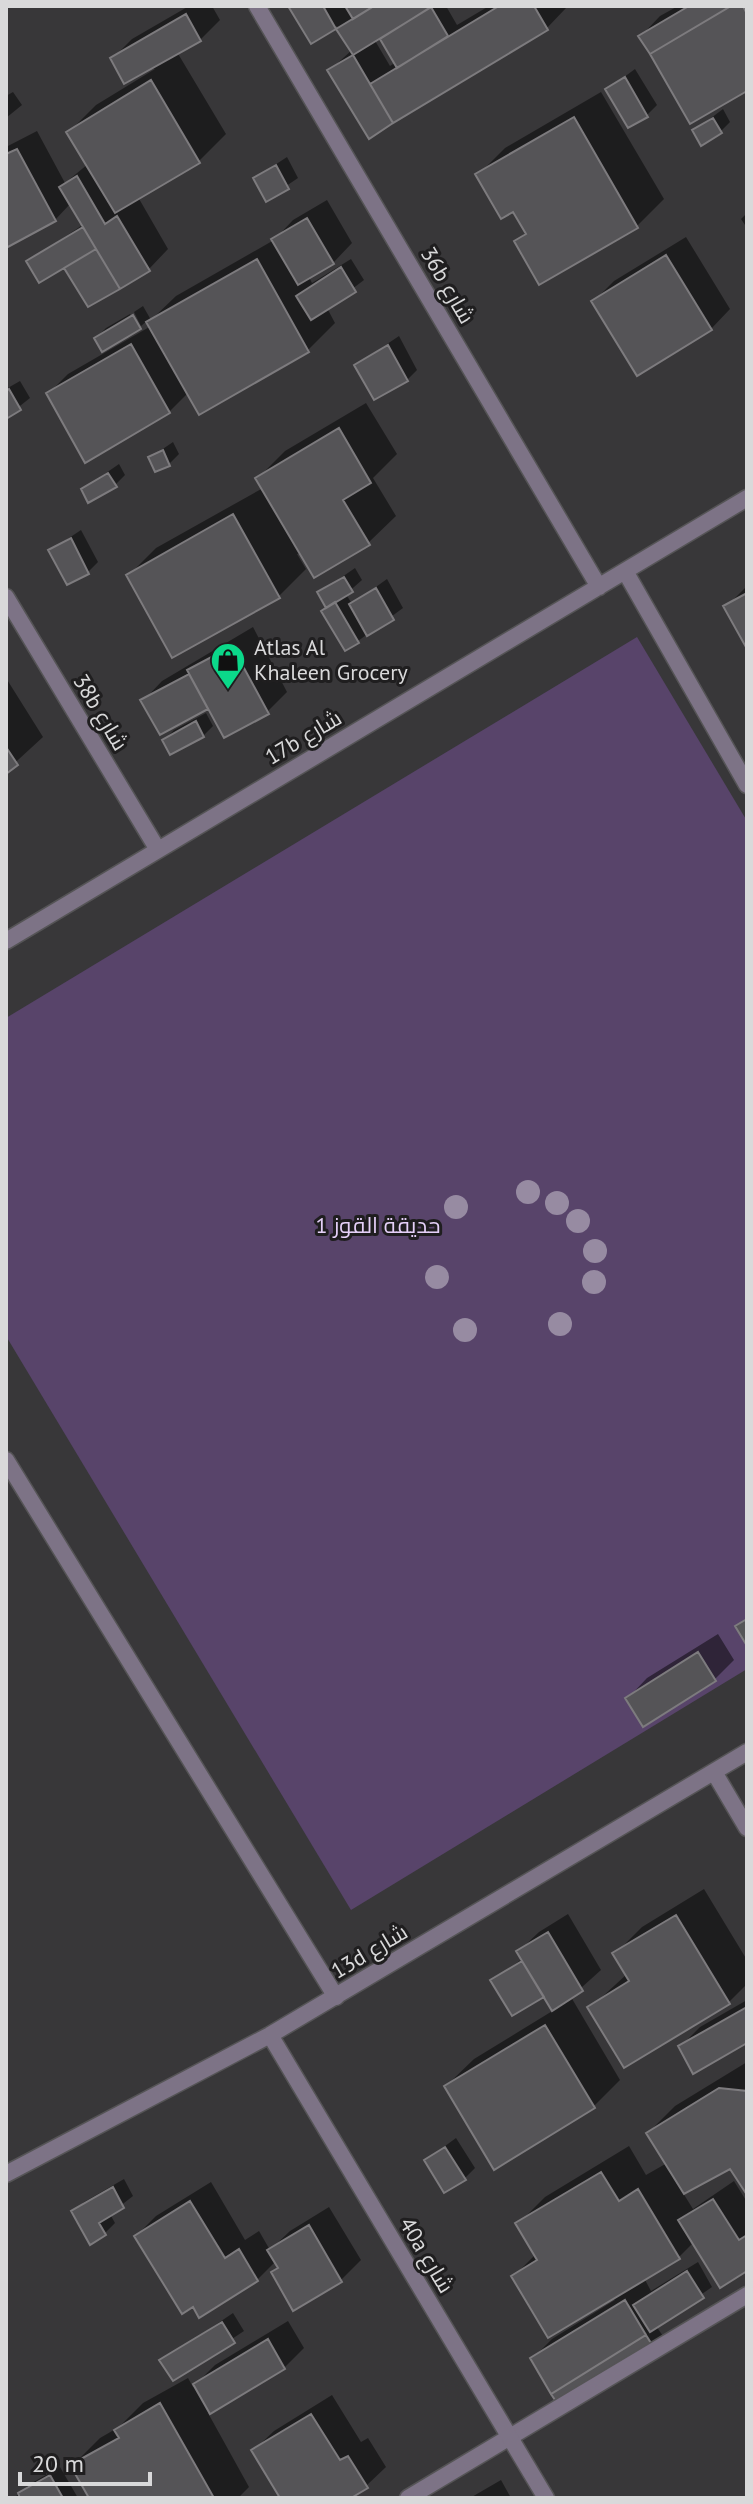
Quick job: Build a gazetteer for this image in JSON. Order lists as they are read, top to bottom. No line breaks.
{"streets":{"street":["36b شارع","38b شارع","17b شارع","13d شارع","40a شارع"]},"crossings":[["36b شارع","17b شارع"],["38b شارع","17b شارع"],["13d شارع","40a شارع"]],"parks":["حديقة القوز 1"],"places":{"shop":["Atlas Al Khaleen Grocery"]},"scale_bar":"20 m"}
